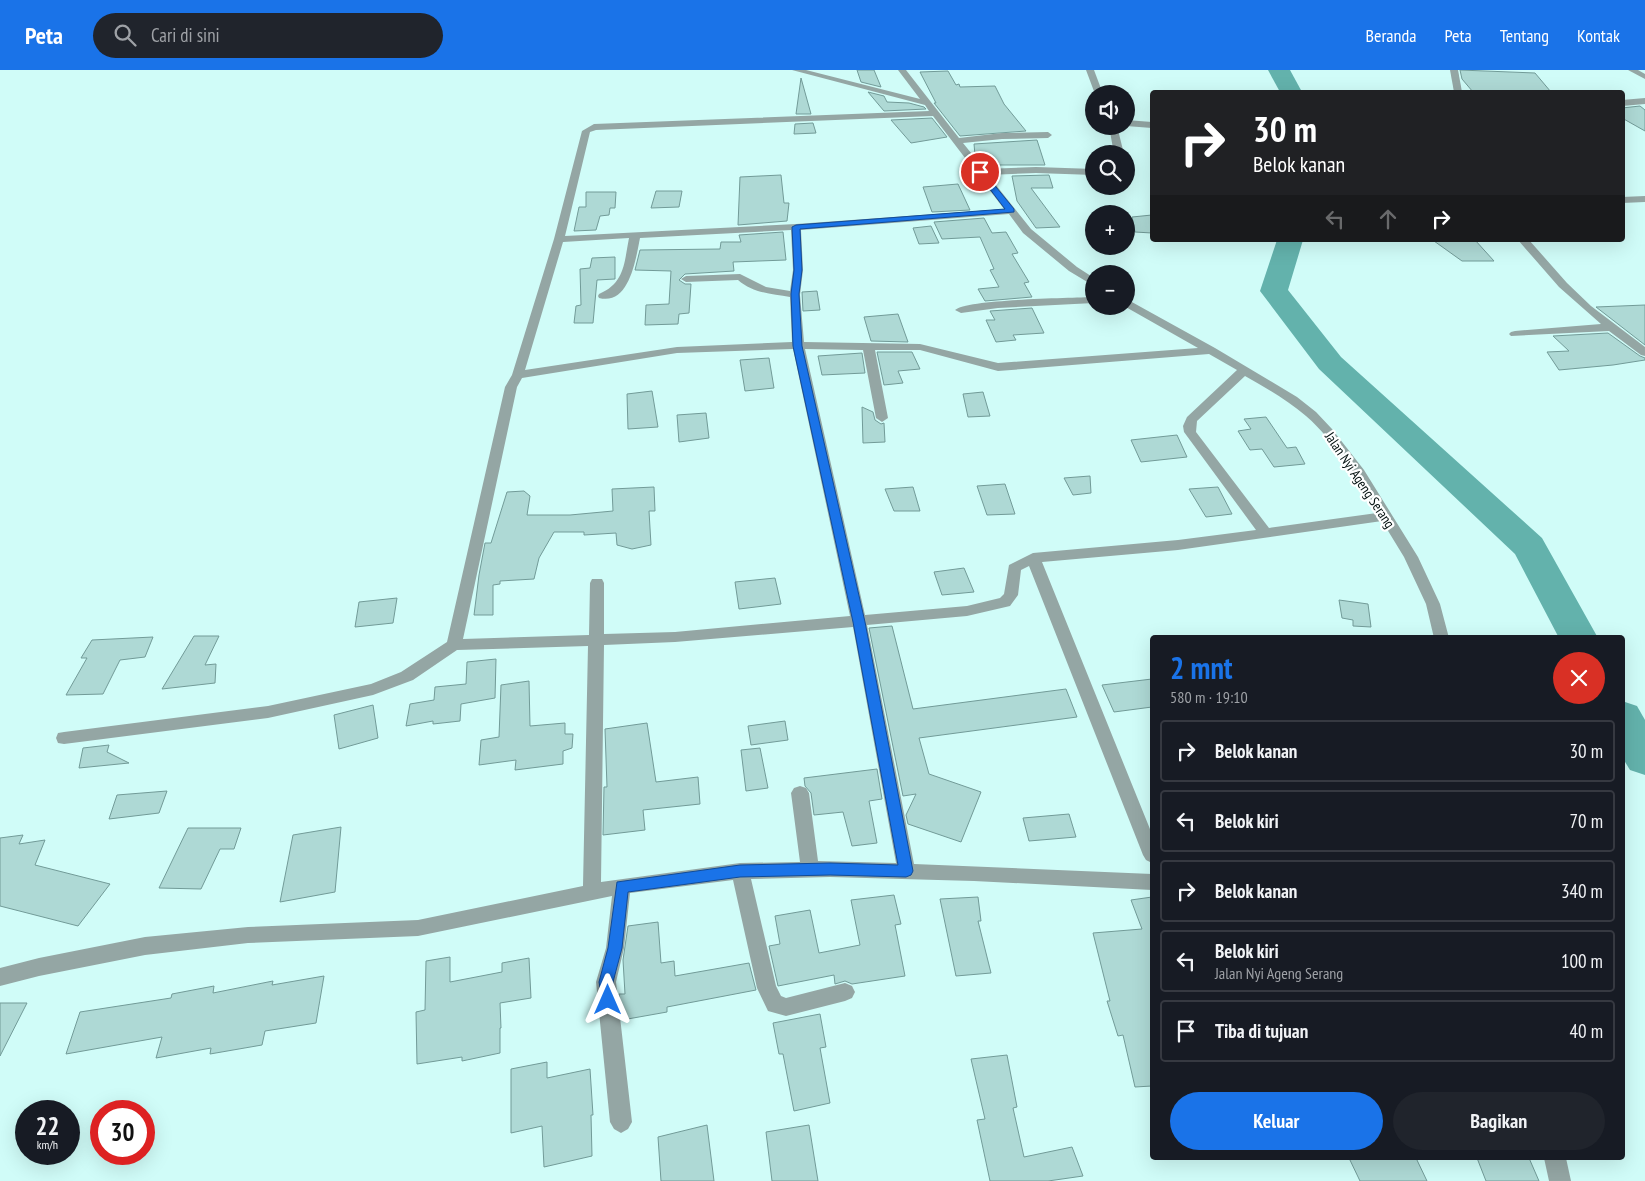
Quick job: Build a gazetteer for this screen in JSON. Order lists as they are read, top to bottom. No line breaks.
{"streets":{"street":["Jalan Nyi Ageng Serang"]},"page":{"header":"Peta","search":"Cari di sini","nav":["Beranda","Peta","Tentang","Kontak"],"map_buttons":["+","−"],"turn":["30 m","Belok kanan"],"heading":["2 mnt","580 m · 19:10"],"list":[{"name":"Belok kanan","value":"30 m"},{"name":"Belok kiri","value":"70 m"},{"name":"Belok kanan","value":"340 m"},{"name":"Belok kiri","note":"Jalan Nyi Ageng Serang","value":"100 m"},{"name":"Tiba di tujuan","value":"40 m"}],"buttons":["Keluar","Bagikan"],"speed":"22 km/h","limit":"30"}}
